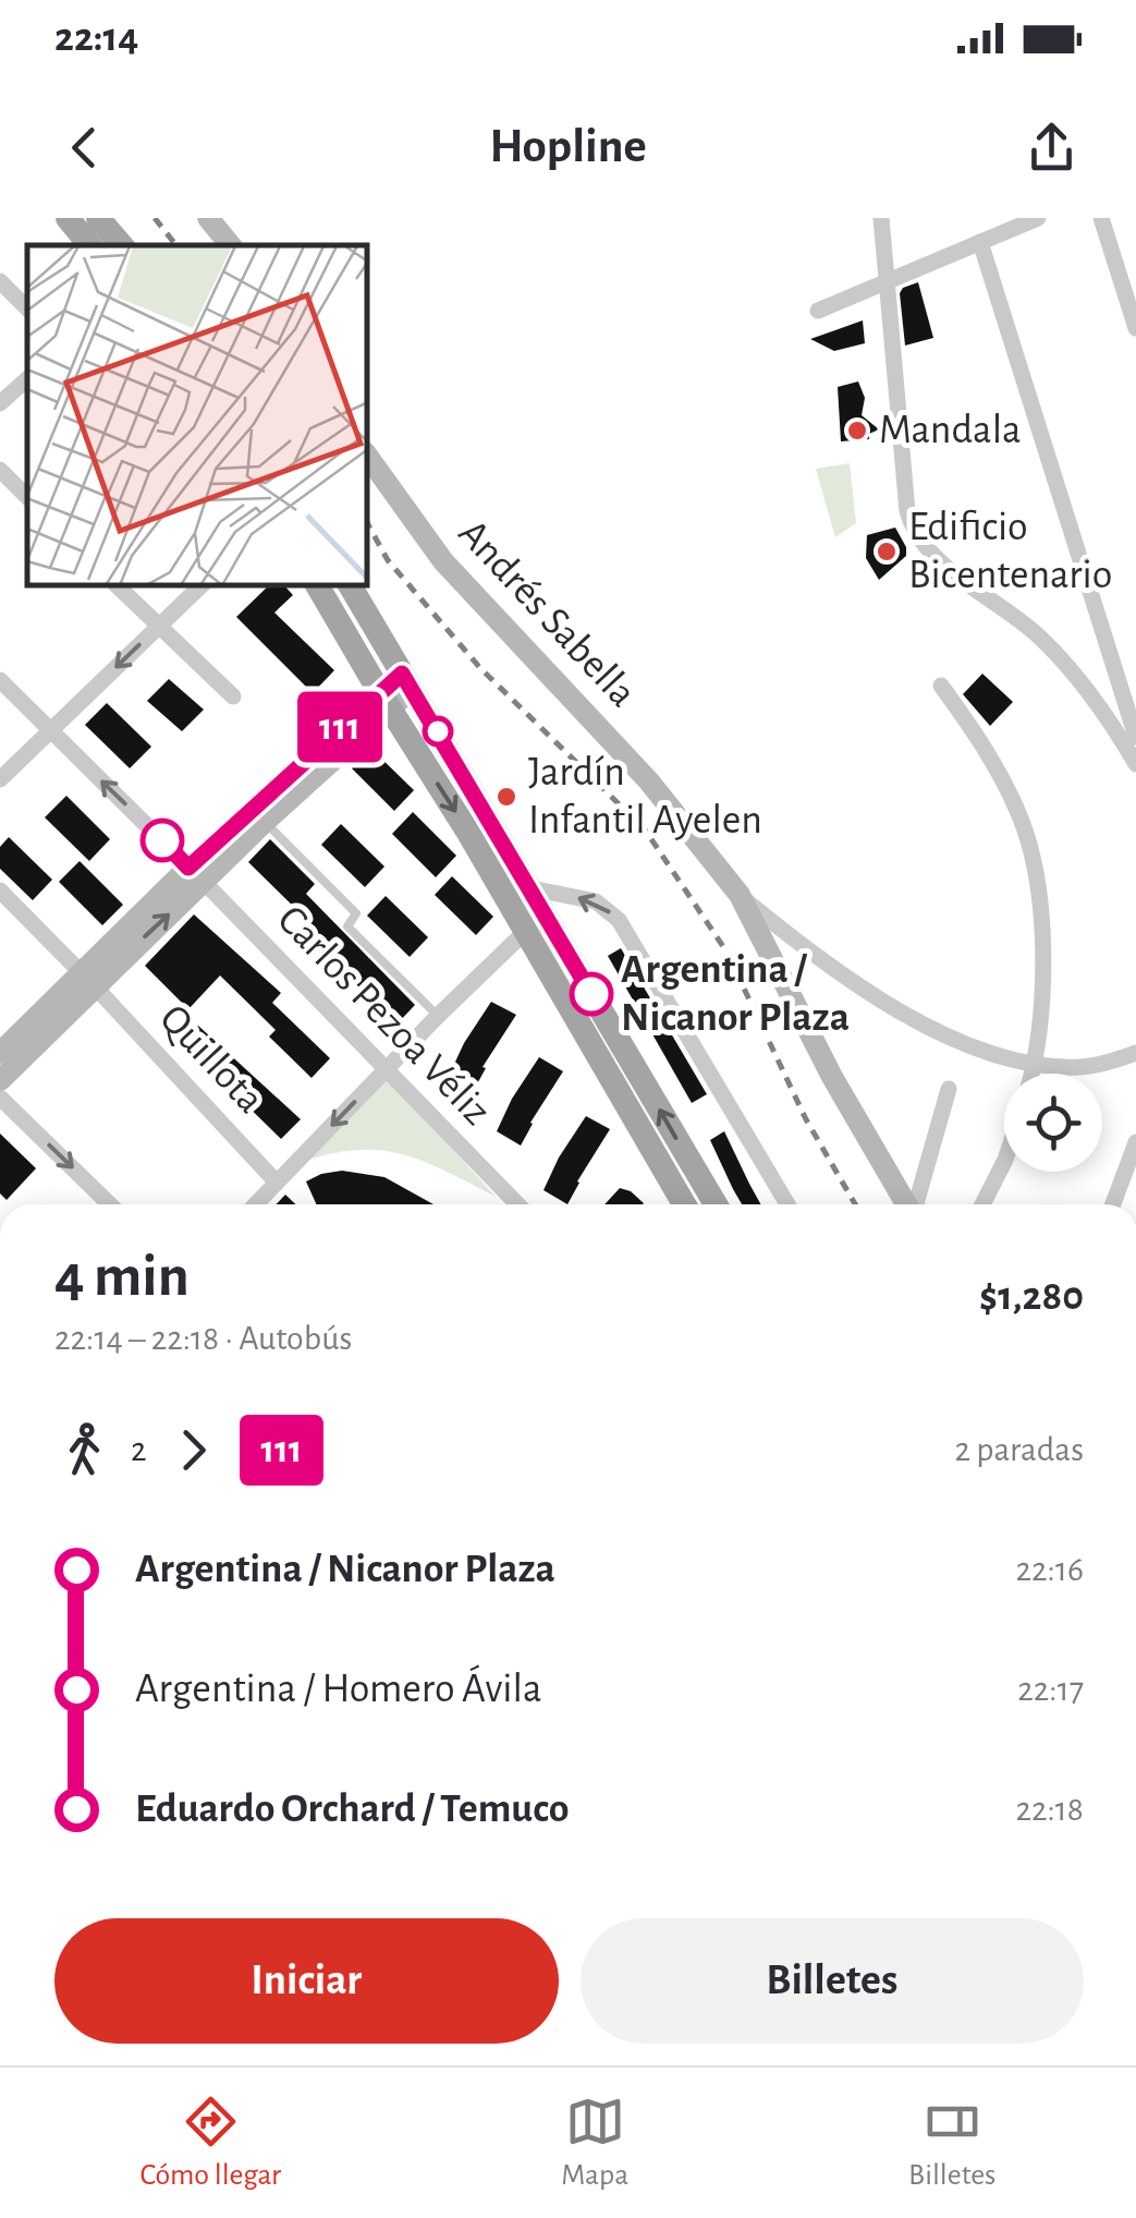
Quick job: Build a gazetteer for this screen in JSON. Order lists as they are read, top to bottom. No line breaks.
{"streets":{"main road":["Andrés Sabella"],"street":["Carlos Pezoa Véliz","Quillota"]},"places":["Mandala","Edificio Bicentenario","Jardín Infantil Ayelen","Argentina / Nicanor Plaza"],"lines":["bus line 111"],"page":{"status":"22:14","header":"Hopline","on_map":"111","heading":["4 min","22:14 – 22:18 · Autobús","$1,280"],"legs":["2","111","2 paradas"],"list":[{"name":"Argentina / Nicanor Plaza","value":"22:16"},{"name":"Argentina / Homero Ávila","value":"22:17"},{"name":"Eduardo Orchard / Temuco","value":"22:18"}],"buttons":["Iniciar","Billetes"],"tabs":["Cómo llegar","Mapa","Billetes"]}}
